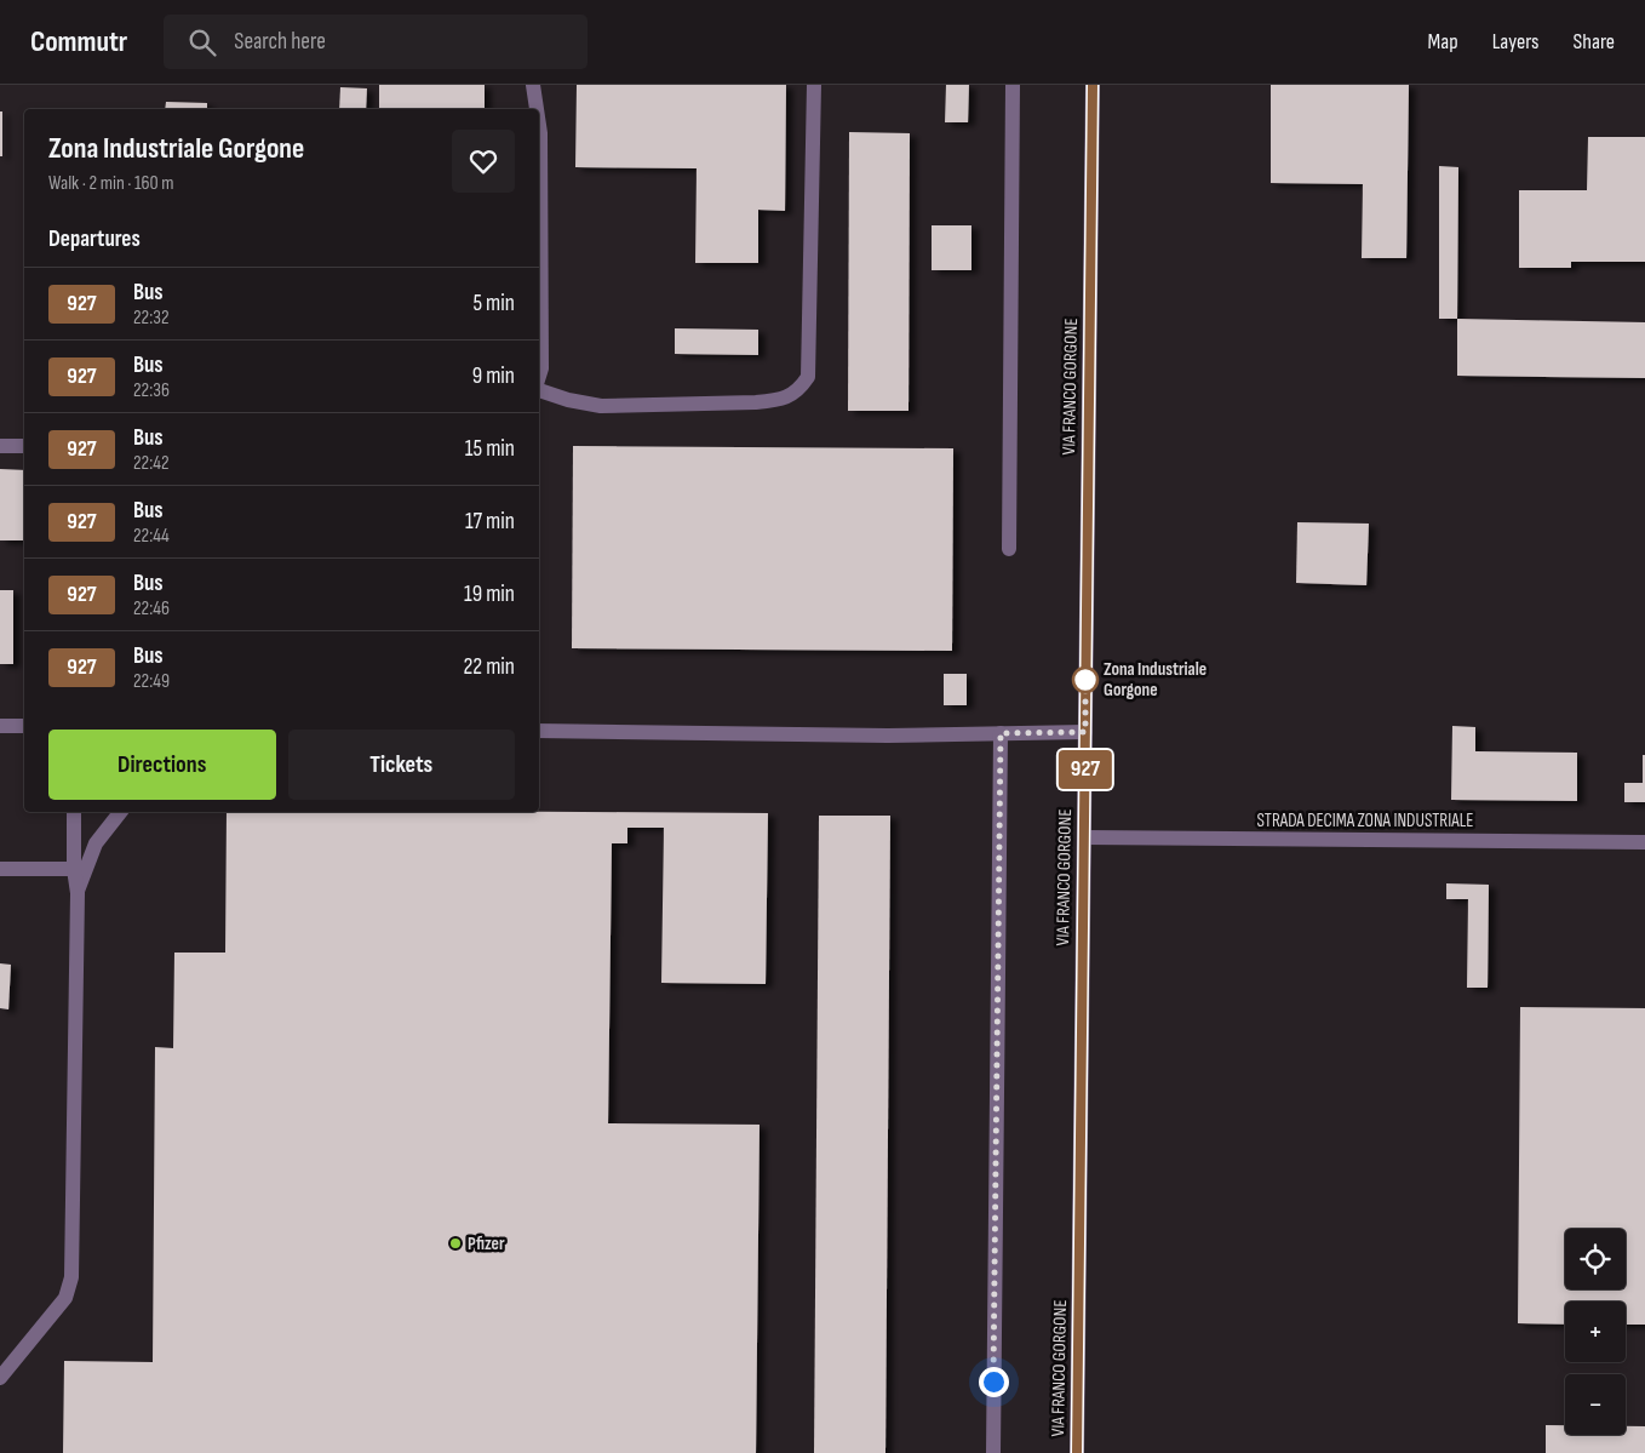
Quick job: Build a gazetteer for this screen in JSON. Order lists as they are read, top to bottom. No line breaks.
{"streets":{"street":["VIA FRANCO GORGONE","STRADA DECIMA ZONA INDUSTRIALE"]},"crossings":[["VIA FRANCO GORGONE","STRADA DECIMA ZONA INDUSTRIALE"]],"places":["Zona Industriale Gorgone","Pfizer"],"lines":["bus line 927"],"page":{"header":"Commutr","search":"Search here","nav":["Map","Layers","Share"],"on_map":"927","heading":[["Zona Industriale Gorgone","Walk · 2 min · 160 m"],"Departures"],"list":[{"mark":"927","name":"Bus","note":"22:32","value":"5 min"},{"mark":"927","name":"Bus","note":"22:36","value":"9 min"},{"mark":"927","name":"Bus","note":"22:42","value":"15 min"},{"mark":"927","name":"Bus","note":"22:44","value":"17 min"},{"mark":"927","name":"Bus","note":"22:46","value":"19 min"},{"mark":"927","name":"Bus","note":"22:49","value":"22 min"}],"buttons":["Directions","Tickets"],"map_buttons":["+","−"]}}
